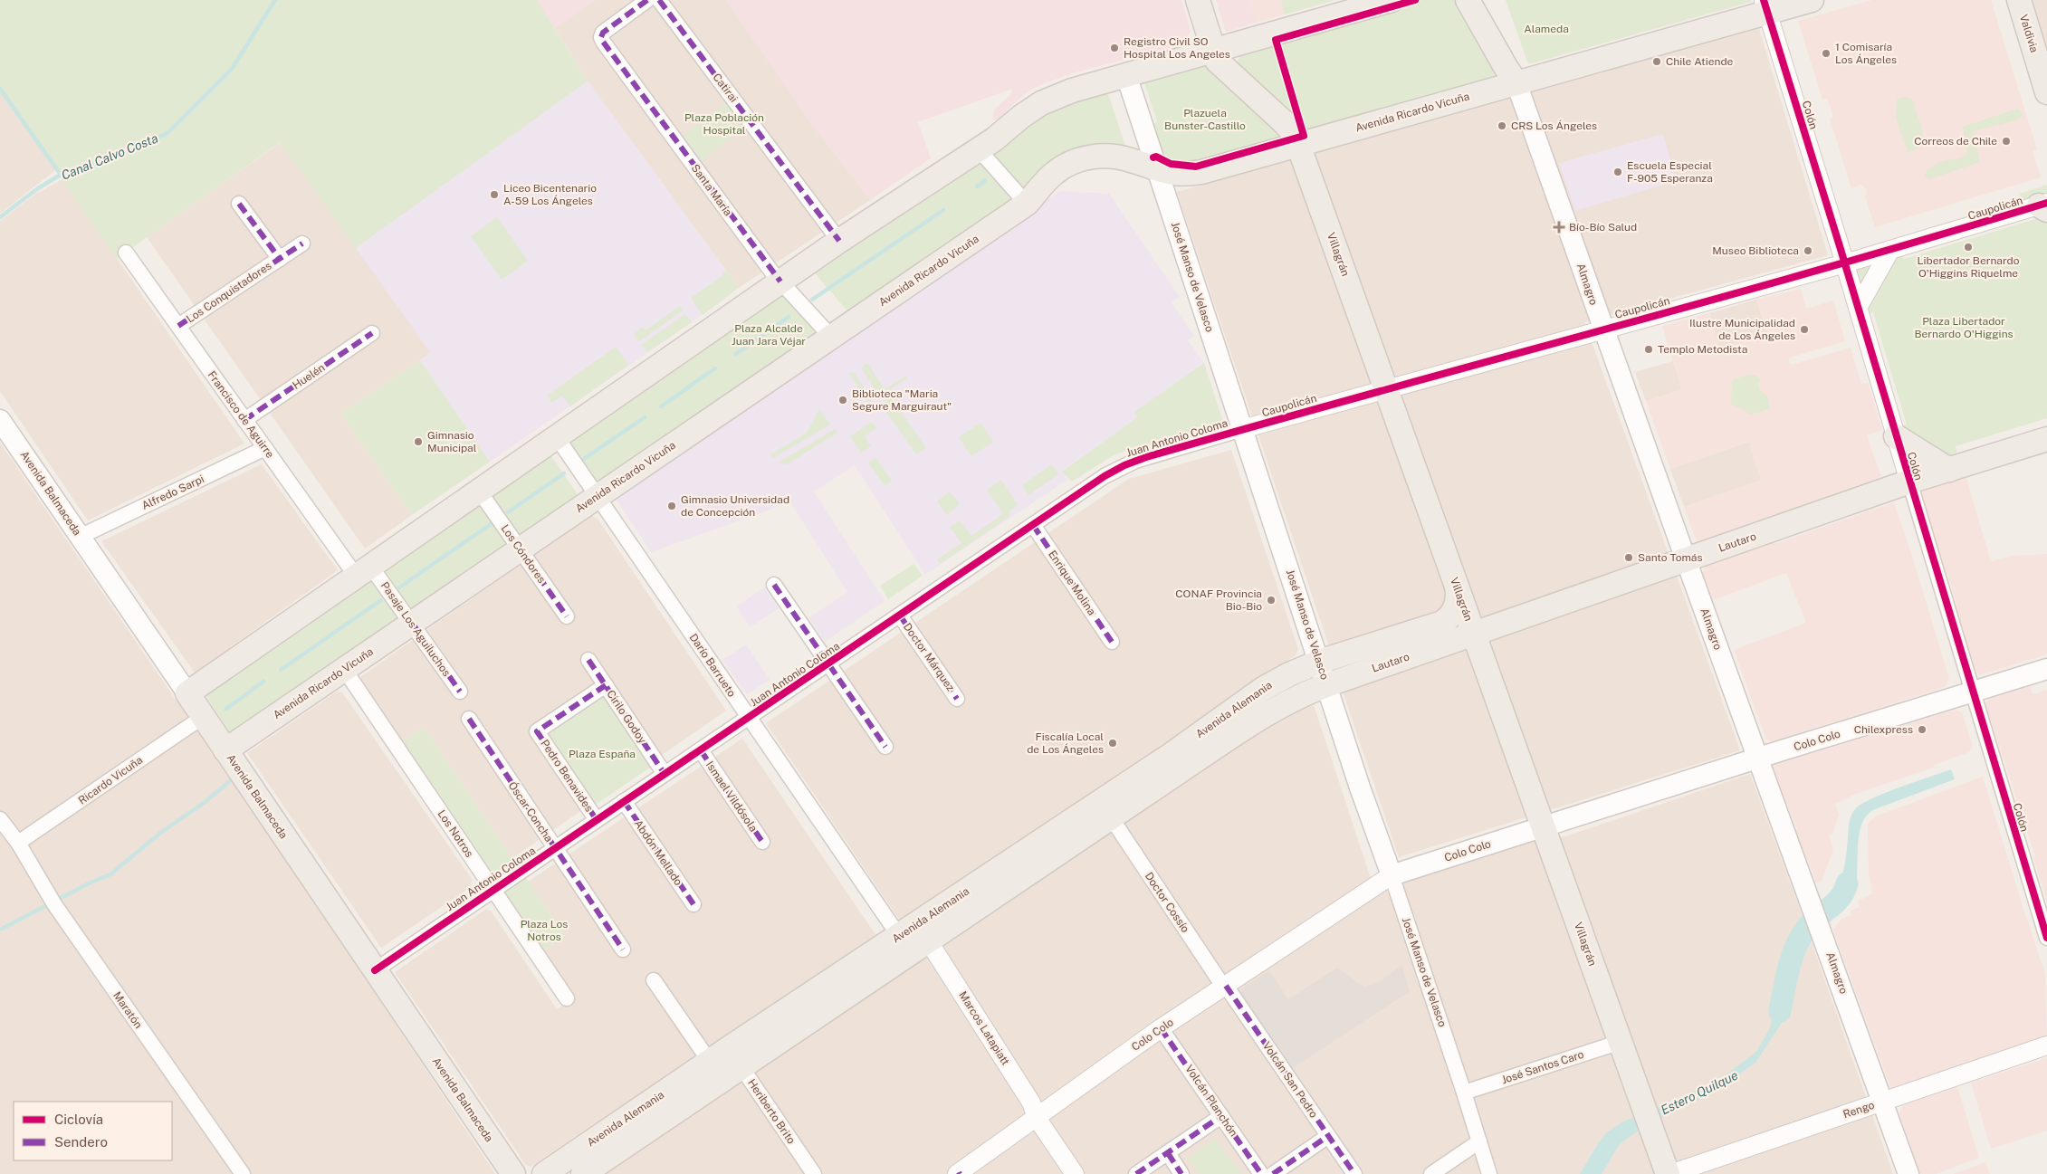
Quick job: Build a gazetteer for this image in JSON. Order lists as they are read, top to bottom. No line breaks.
{"streets":{"main road":["Valdivia","Avenida Ricardo Vicuña","Villagrán","José Manso de Velasco","Almagro","Avenida Balmaceda","Lautaro","Avenida Alemania","Colo Colo"],"street":["Catirai","Colón","Santa María","Caupolicán","Los Conquistadores","Huelén","Francisco de Aguirre","Juan Antonio Coloma","Alfredo Sarpi","Los Cóndores","Enrique Molina","Pasaje Los Aguiluchos","Doctor Márquez","Darío Barrueto","Cirilo Godoy","Pedro Benavides","Ricardo Vicuña","Ismael Vildósola","Óscar Concha","Los Notros","Abdón Mellado","Doctor Cossío","Maratón","Marcos Latapiatt","José Santos Caro","Volcán San Pedro","Volcán Planchón","Rengo","Heriberto Brito"]},"crossings":[["Avenida Ricardo Vicuña","Colón"],["Avenida Ricardo Vicuña","Santa María"],["Avenida Ricardo Vicuña","Villagrán"],["Avenida Ricardo Vicuña","José Manso de Velasco"],["Avenida Ricardo Vicuña","Almagro"],["Avenida Ricardo Vicuña","Avenida Balmaceda"],["Avenida Ricardo Vicuña","Los Cóndores"],["Avenida Ricardo Vicuña","Pasaje Los Aguiluchos"],["Avenida Ricardo Vicuña","Darío Barrueto"],["Avenida Ricardo Vicuña","Los Notros"],["Colón","Caupolicán"],["Colón","Lautaro"],["Colón","Colo Colo"],["Caupolicán","Villagrán"],["Caupolicán","José Manso de Velasco"],["Caupolicán","Almagro"],["Caupolicán","Juan Antonio Coloma"],["Villagrán","Lautaro"],["Villagrán","Colo Colo"],["Villagrán","José Santos Caro"],["Villagrán","Rengo"],["José Manso de Velasco","Juan Antonio Coloma"],["José Manso de Velasco","Lautaro"],["José Manso de Velasco","Avenida Alemania"],["José Manso de Velasco","Colo Colo"],["José Manso de Velasco","José Santos Caro"],["Almagro","Lautaro"],["Almagro","Colo Colo"],["Almagro","Rengo"],["Los Conquistadores","Francisco de Aguirre"],["Huelén","Francisco de Aguirre"],["Francisco de Aguirre","Alfredo Sarpi"],["Francisco de Aguirre","Pasaje Los Aguiluchos"],["Juan Antonio Coloma","Avenida Balmaceda"],["Juan Antonio Coloma","Enrique Molina"],["Juan Antonio Coloma","Doctor Márquez"],["Juan Antonio Coloma","Darío Barrueto"],["Juan Antonio Coloma","Cirilo Godoy"],["Juan Antonio Coloma","Pedro Benavides"],["Juan Antonio Coloma","Ismael Vildósola"],["Juan Antonio Coloma","Óscar Concha"],["Juan Antonio Coloma","Los Notros"],["Juan Antonio Coloma","Abdón Mellado"],["Alfredo Sarpi","Avenida Balmaceda"],["Avenida Balmaceda","Ricardo Vicuña"],["Lautaro","Avenida Alemania"],["Darío Barrueto","Avenida Alemania"],["Avenida Alemania","Doctor Cossío"],["Avenida Alemania","Marcos Latapiatt"],["Avenida Alemania","Heriberto Brito"],["Cirilo Godoy","Pedro Benavides"],["Colo Colo","Doctor Cossío"],["Colo Colo","Marcos Latapiatt"],["Colo Colo","Volcán San Pedro"],["Colo Colo","Volcán Planchón"],["Ricardo Vicuña","Maratón"],["Doctor Cossío","Volcán San Pedro"]],"water":["Canal Calvo Costa","Estero Quilque"],"parks":["Alameda","Plazuela Bunster-Castillo","Plaza Población Hospital","Plaza Libertador Bernardo O'Higgins","Plaza Alcalde Juan Jara Véjar","Plaza España","Plaza Los Notros"],"places":{"other":["Registro Civil SO Hospital Los Angeles","1 Comisaría Los Ángeles","Chile Atiende","CRS Los Ángeles","Correos de Chile","Escuela Especial F-905 Esperanza","Liceo Bicentenario A-59 Los Ángeles","Libertador Bernardo O'Higgins Riquelme","Museo Biblioteca","Ilustre Municipalidad de Los Ángeles","Templo Metodista","Biblioteca \"Maria Segure Marguiraut\"","Gimnasio Municipal","Gimnasio Universidad de Concepción","Santo Tomás","CONAF Provincia Bio-Bio","Chilexpress","Fiscalía Local de Los Ángeles"],"health":["Bío-Bío Salud"]},"legend":["Ciclovía","Sendero"]}
